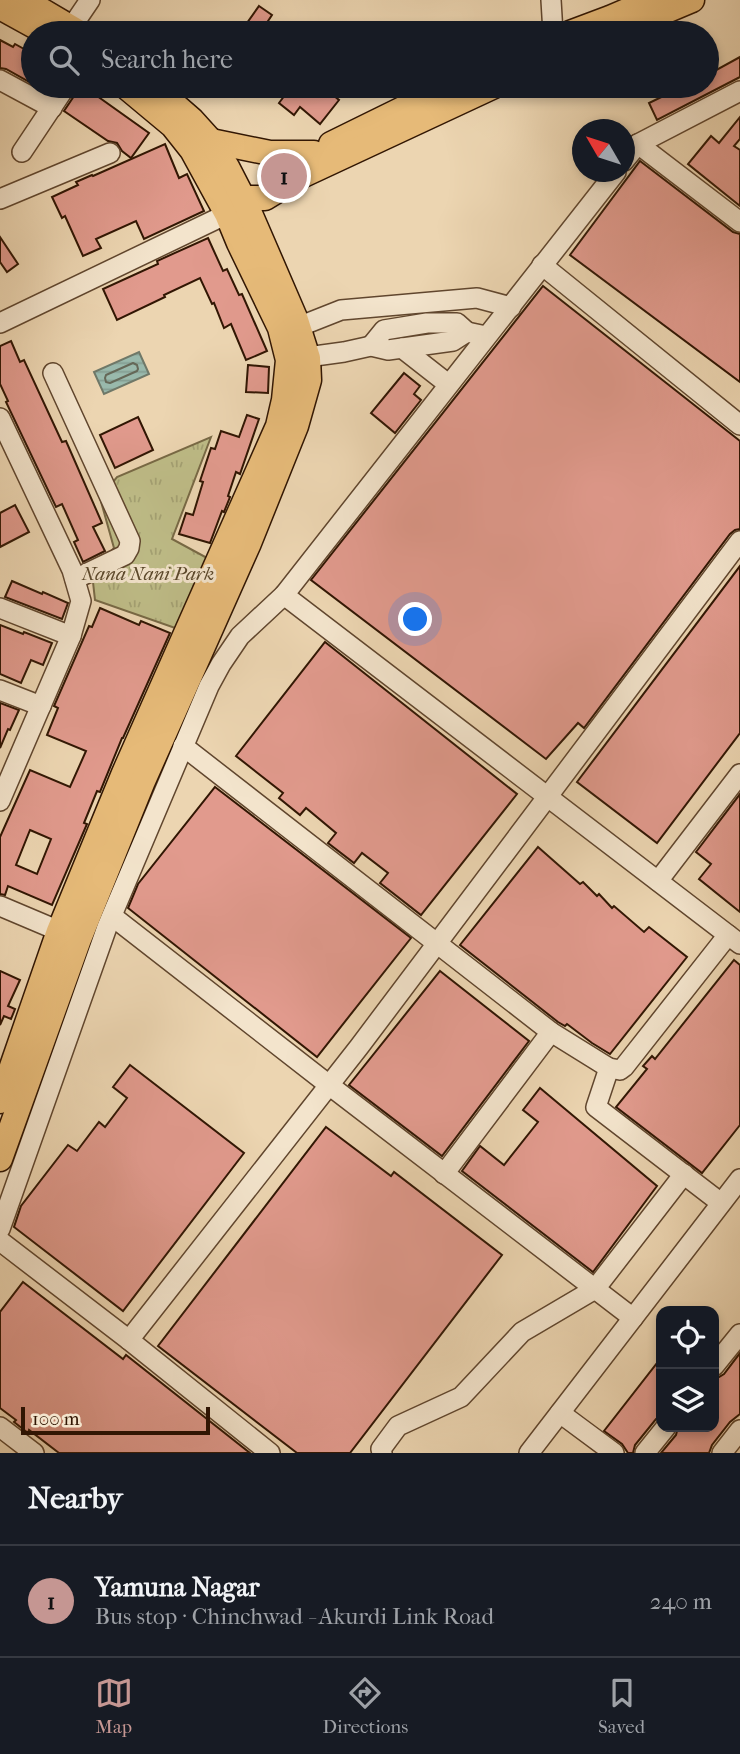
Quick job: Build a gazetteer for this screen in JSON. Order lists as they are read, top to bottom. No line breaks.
{"parks":["Nana Nani Park"],"scale_bar":"100 m","north":"top left","page":{"search":"Search here","pins":"1","scale":"100 m","heading":"Nearby","list":[{"mark":"1","name":"Yamuna Nagar","note":"Bus stop · Chinchwad - Akurdi Link Road","value":"240 m"}],"nav":["Map","Directions","Saved"]}}
